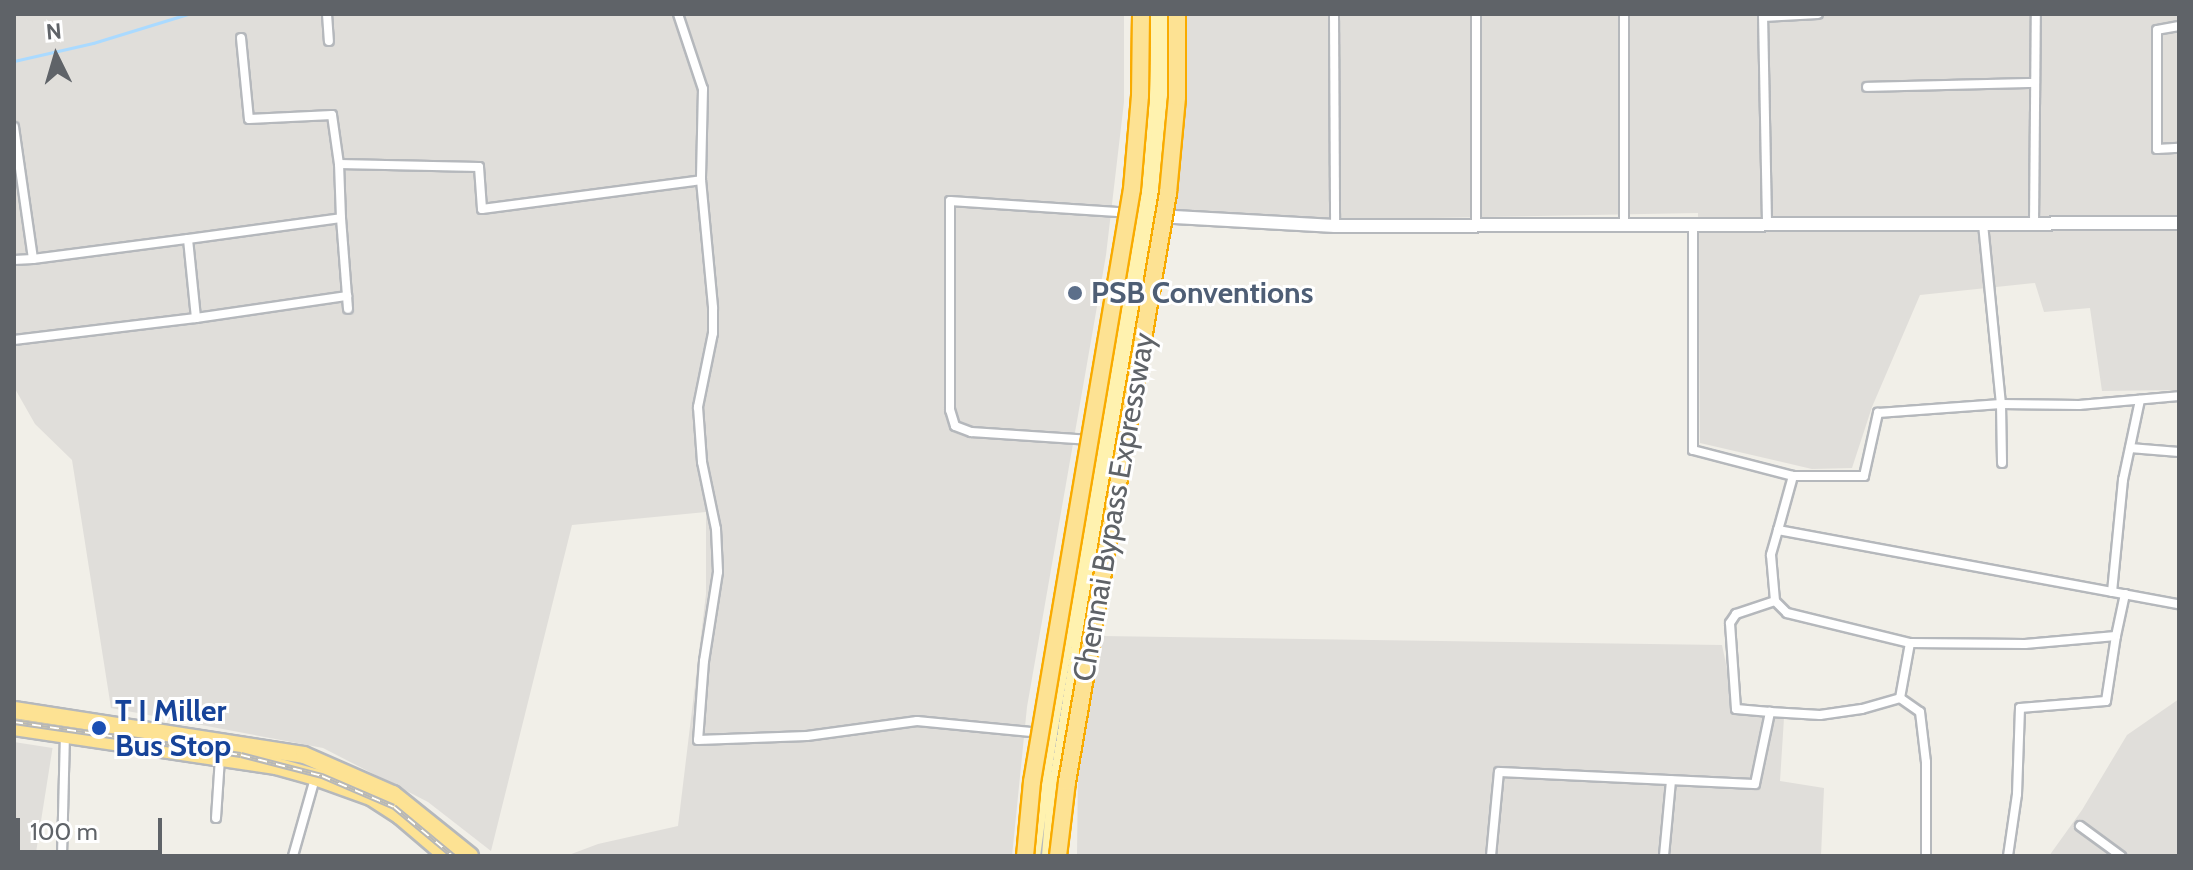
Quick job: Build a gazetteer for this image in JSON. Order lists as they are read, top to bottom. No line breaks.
{"streets":{"highway":["Chennai Bypass Expressway"]},"places":["PSB Conventions","T I Miller Bus Stop"],"scale_bar":"100 m","north":"top"}
